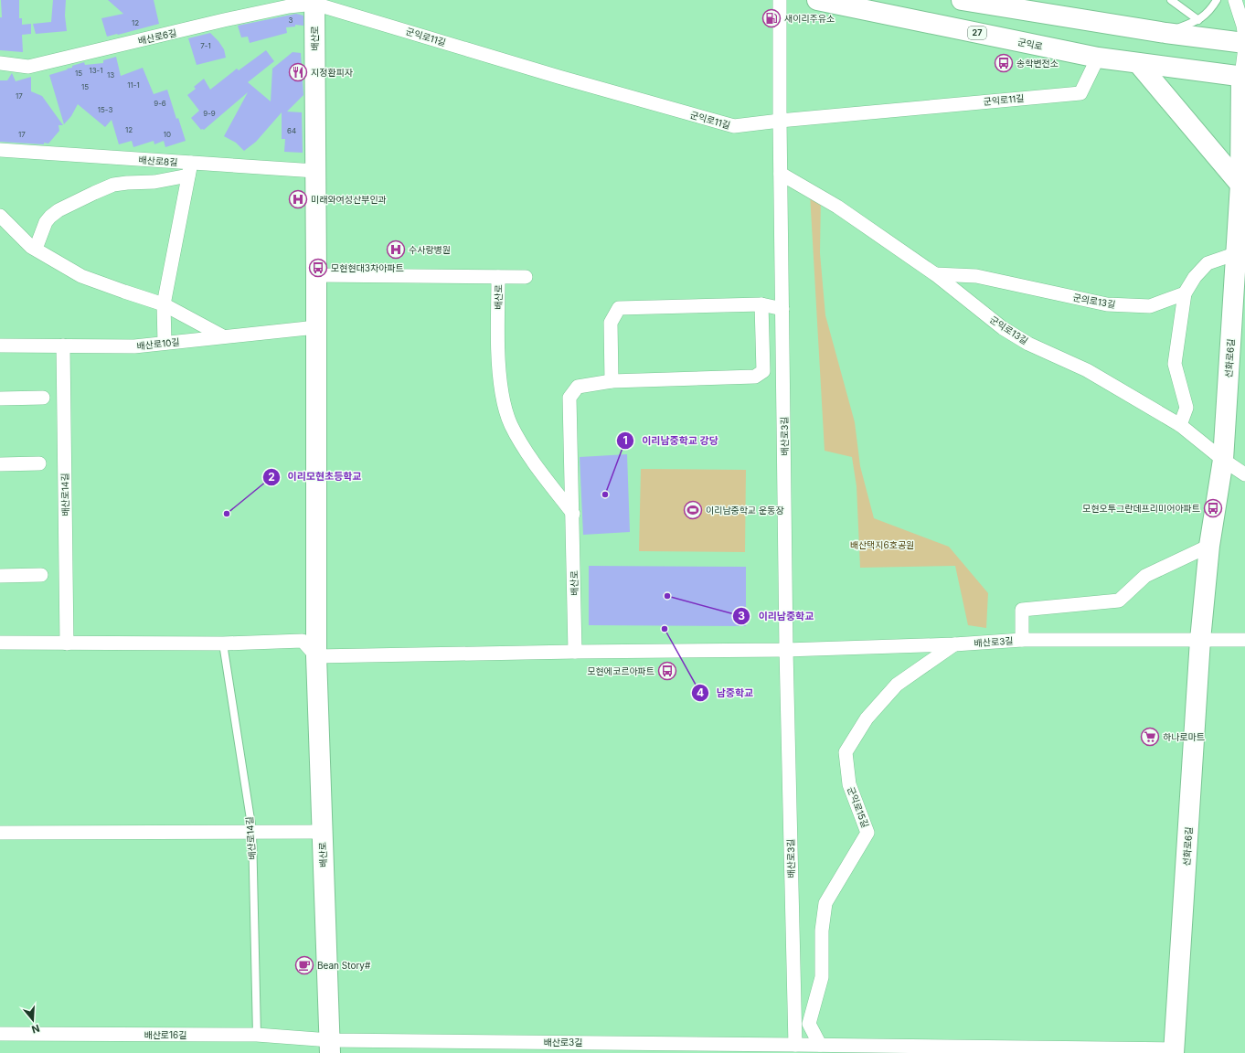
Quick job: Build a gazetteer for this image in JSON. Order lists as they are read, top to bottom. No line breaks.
{"streets":{"street":["27","배산로6길","군익로11길","배산로","군익로","배산로8길","군의로13길","군익로13길","배산로10길","선화로6길","배산로3길","배산로14길","군익로15길","배산로16길"]},"crossings":[["배산로6길","군익로11길"],["배산로6길","배산로"],["군익로11길","배산로"],["군익로11길","군익로"],["군익로11길","배산로3길"],["배산로","배산로8길"],["배산로","배산로10길"],["배산로","배산로3길"],["배산로","배산로16길"],["군익로","선화로6길"],["군의로13길","군익로13길"],["군익로13길","선화로6길"],["군익로13길","배산로3길"],["배산로10길","배산로14길"],["선화로6길","배산로3길"],["배산로3길","군익로15길"],["배산로3길","배산로16길"],["배산로14길","배산로16길"]],"parks":["배산택지6호공원"],"places":{"fuel station":["새이리주유소"],"bus stop":["송학변전소","모현현대3차아파트","모현오투그란데프리미어아파트","모현에코르아파트"],"restaurant":["지정환피자"],"hospital":["미래와여성산부인과","수사랑병원"],"other":["이리남중학교 강당","이리모현초등학교","이리남중학교","남중학교"],"sports":["이리남중학교 운동장"],"supermarket":["하나로마트"],"cafe":["Bean Story#"]},"house_numbers":["3","12","7-1","13-1","15","13","11-1","15","17","9-6","15-3","9-9","12","64","17","10"],"north":"bottom"}
